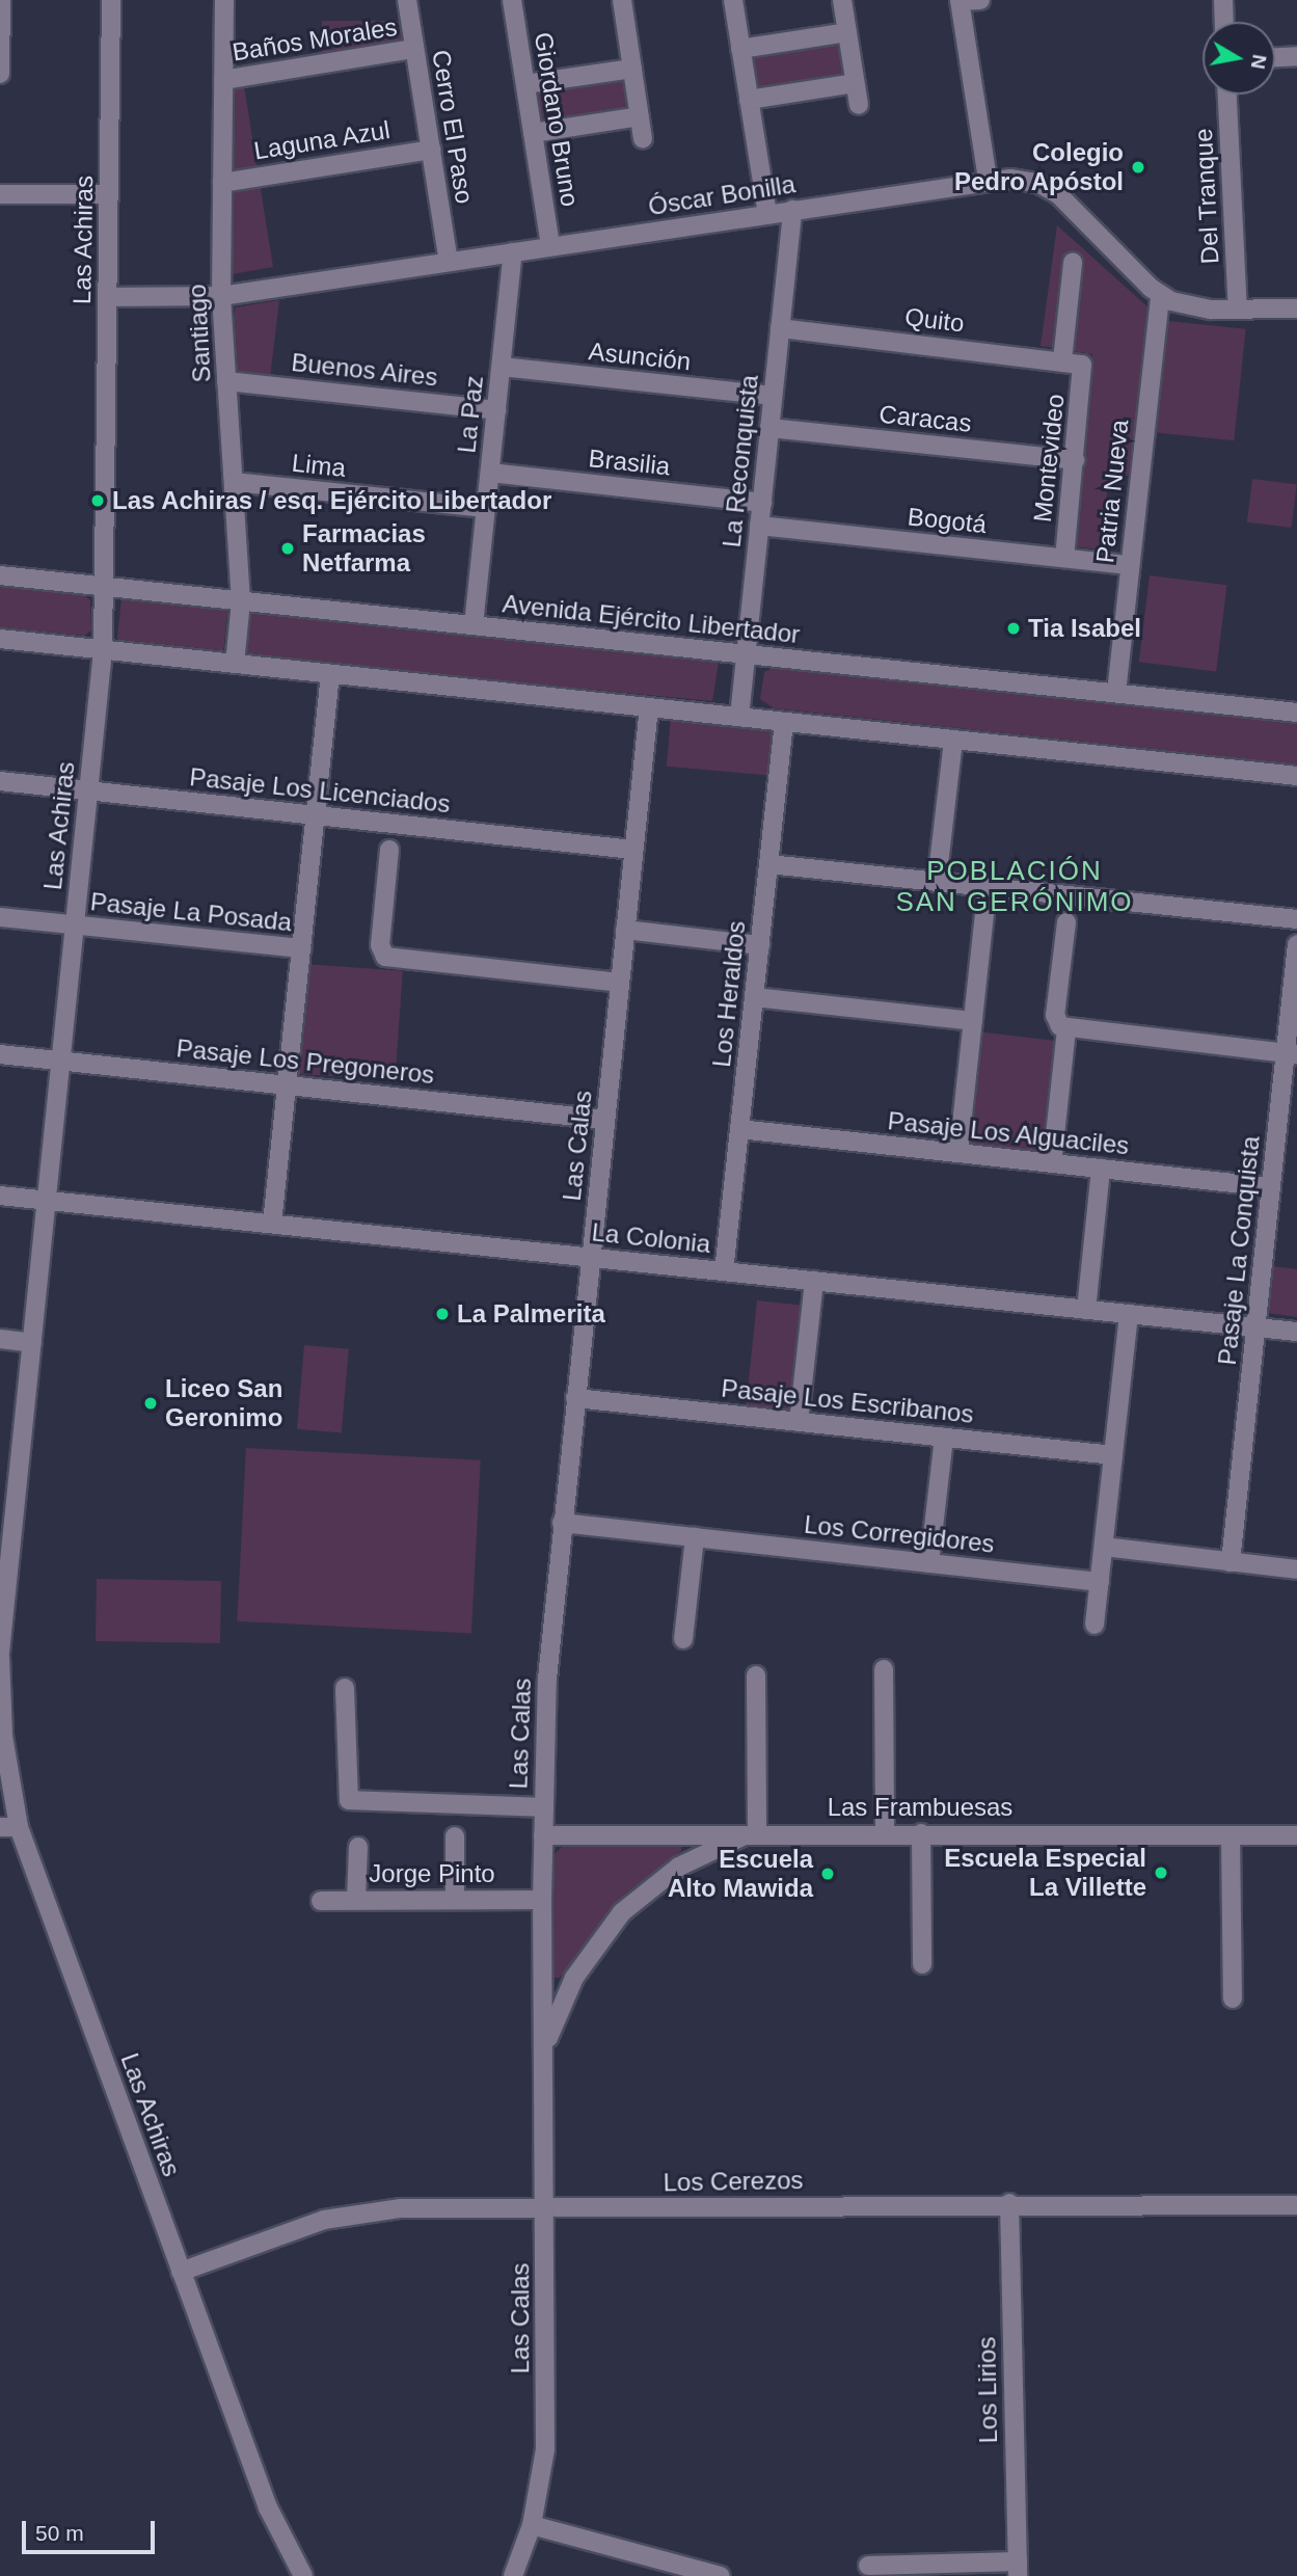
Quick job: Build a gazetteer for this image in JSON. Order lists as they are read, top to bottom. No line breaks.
{"streets":{"street":["Baños Morales","Giordano Bruno","Cerro El Paso","Laguna Azul","Óscar Bonilla","Del Tranque","Las Achiras","Quito","Santiago","Asunción","Buenos Aires","La Paz","Caracas","Montevideo","La Reconquista","Brasilia","Lima","Patria Nueva","Bogotá","Avenida Ejército Libertador","Pasaje Los Licenciados","Pasaje La Posada","Los Heraldos","Pasaje Los Pregoneros","Pasaje Los Alguaciles","Las Calas","La Colonia","Pasaje La Conquista","Pasaje Los Escribanos","Los Corregidores","Las Frambuesas","Jorge Pinto","Los Cerezos","Los Lirios"]},"crossings":[["Baños Morales","Cerro El Paso"],["Baños Morales","Santiago"],["Giordano Bruno","Óscar Bonilla"],["Cerro El Paso","Laguna Azul"],["Cerro El Paso","Óscar Bonilla"],["Laguna Azul","Santiago"],["Óscar Bonilla","Del Tranque"],["Óscar Bonilla","Las Achiras"],["Óscar Bonilla","Santiago"],["Óscar Bonilla","La Paz"],["Óscar Bonilla","La Reconquista"],["Óscar Bonilla","Patria Nueva"],["Las Achiras","Avenida Ejército Libertador"],["Las Achiras","Pasaje Los Licenciados"],["Las Achiras","Pasaje La Posada"],["Las Achiras","Pasaje Los Pregoneros"],["Las Achiras","La Colonia"],["Las Achiras","Los Cerezos"],["Quito","Montevideo"],["Quito","La Reconquista"],["Santiago","Buenos Aires"],["Santiago","Lima"],["Santiago","Avenida Ejército Libertador"],["Asunción","La Paz"],["Asunción","La Reconquista"],["Buenos Aires","La Paz"],["La Paz","Brasilia"],["La Paz","Lima"],["La Paz","Avenida Ejército Libertador"],["Caracas","Montevideo"],["Caracas","La Reconquista"],["Montevideo","Bogotá"],["La Reconquista","Brasilia"],["La Reconquista","Bogotá"],["La Reconquista","Avenida Ejército Libertador"],["Patria Nueva","Bogotá"],["Patria Nueva","Avenida Ejército Libertador"],["Pasaje Los Licenciados","Las Calas"],["Los Heraldos","Pasaje Los Alguaciles"],["Los Heraldos","La Colonia"],["Pasaje Los Pregoneros","Las Calas"],["Pasaje Los Alguaciles","Pasaje La Conquista"],["Las Calas","La Colonia"],["Las Calas","Pasaje Los Escribanos"],["Las Calas","Los Corregidores"],["Las Calas","Las Frambuesas"],["Las Calas","Jorge Pinto"],["Las Calas","Los Cerezos"],["La Colonia","Pasaje La Conquista"],["Los Cerezos","Los Lirios"]],"districts":["POBLACIÓN SAN GERÓNIMO"],"places":["Colegio Pedro Apóstol","Las Achiras / esq. Ejército Libertador","Farmacias Netfarma","Tia Isabel","La Palmerita","Liceo San Geronimo","Escuela Especial La Villette","Escuela Alto Mawida"],"scale_bar":"50 m","north":"right"}
